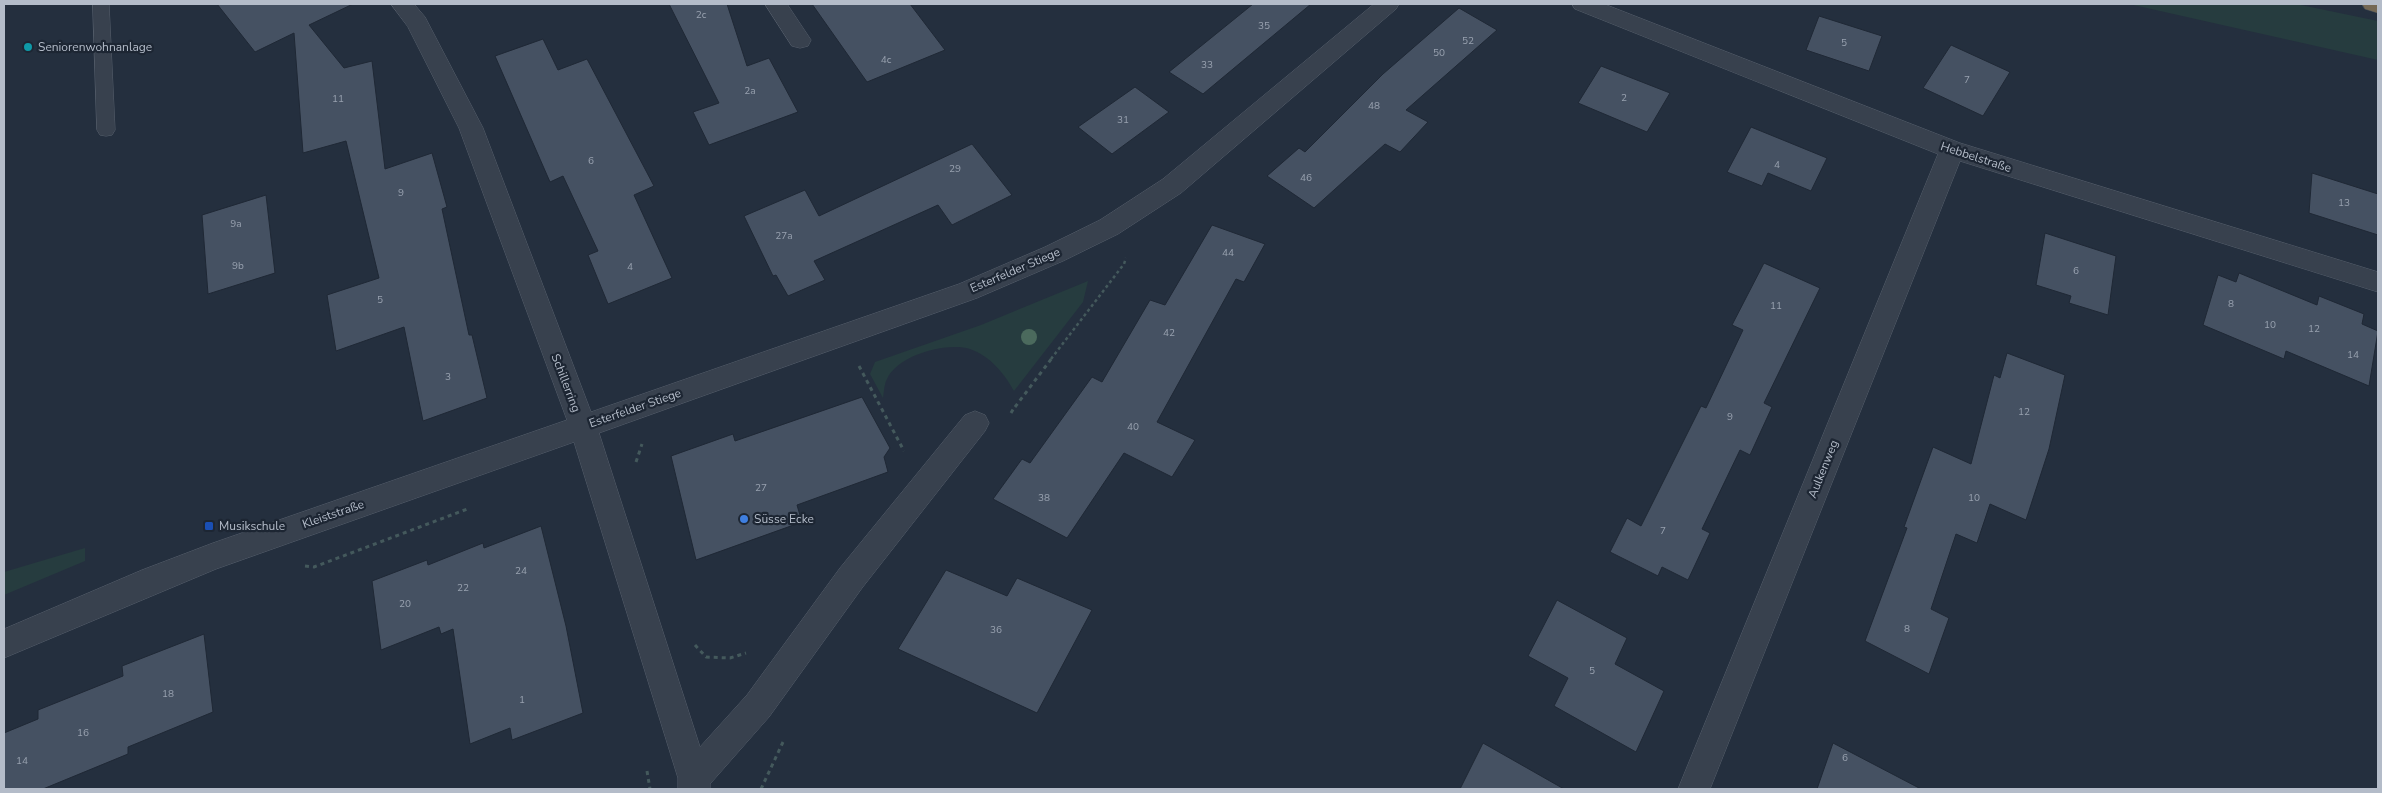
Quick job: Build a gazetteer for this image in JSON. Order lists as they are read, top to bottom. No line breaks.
{"streets":{"street":["Hebbelstraße","Esterfelder Stiege","Schillerring","Aulkenweg","Kleiststraße"]},"crossings":[["Hebbelstraße","Aulkenweg"],["Esterfelder Stiege","Schillerring"],["Esterfelder Stiege","Kleiststraße"],["Schillerring","Kleiststraße"]],"places":{"other":["Seniorenwohnanlage","Süsse Ecke"],"transit":["Musikschule"]},"house_numbers":["2c","35","52","5","50","4c","33","7","2a","2","11","48","31","6","4","29","46","9","13","9a","27a","44","9b","4","6","5","8","11","10","12","42","14","3","12","9","40","27","38","10","7","24","22","20","8","36","5","18","1","16","6","14"]}
